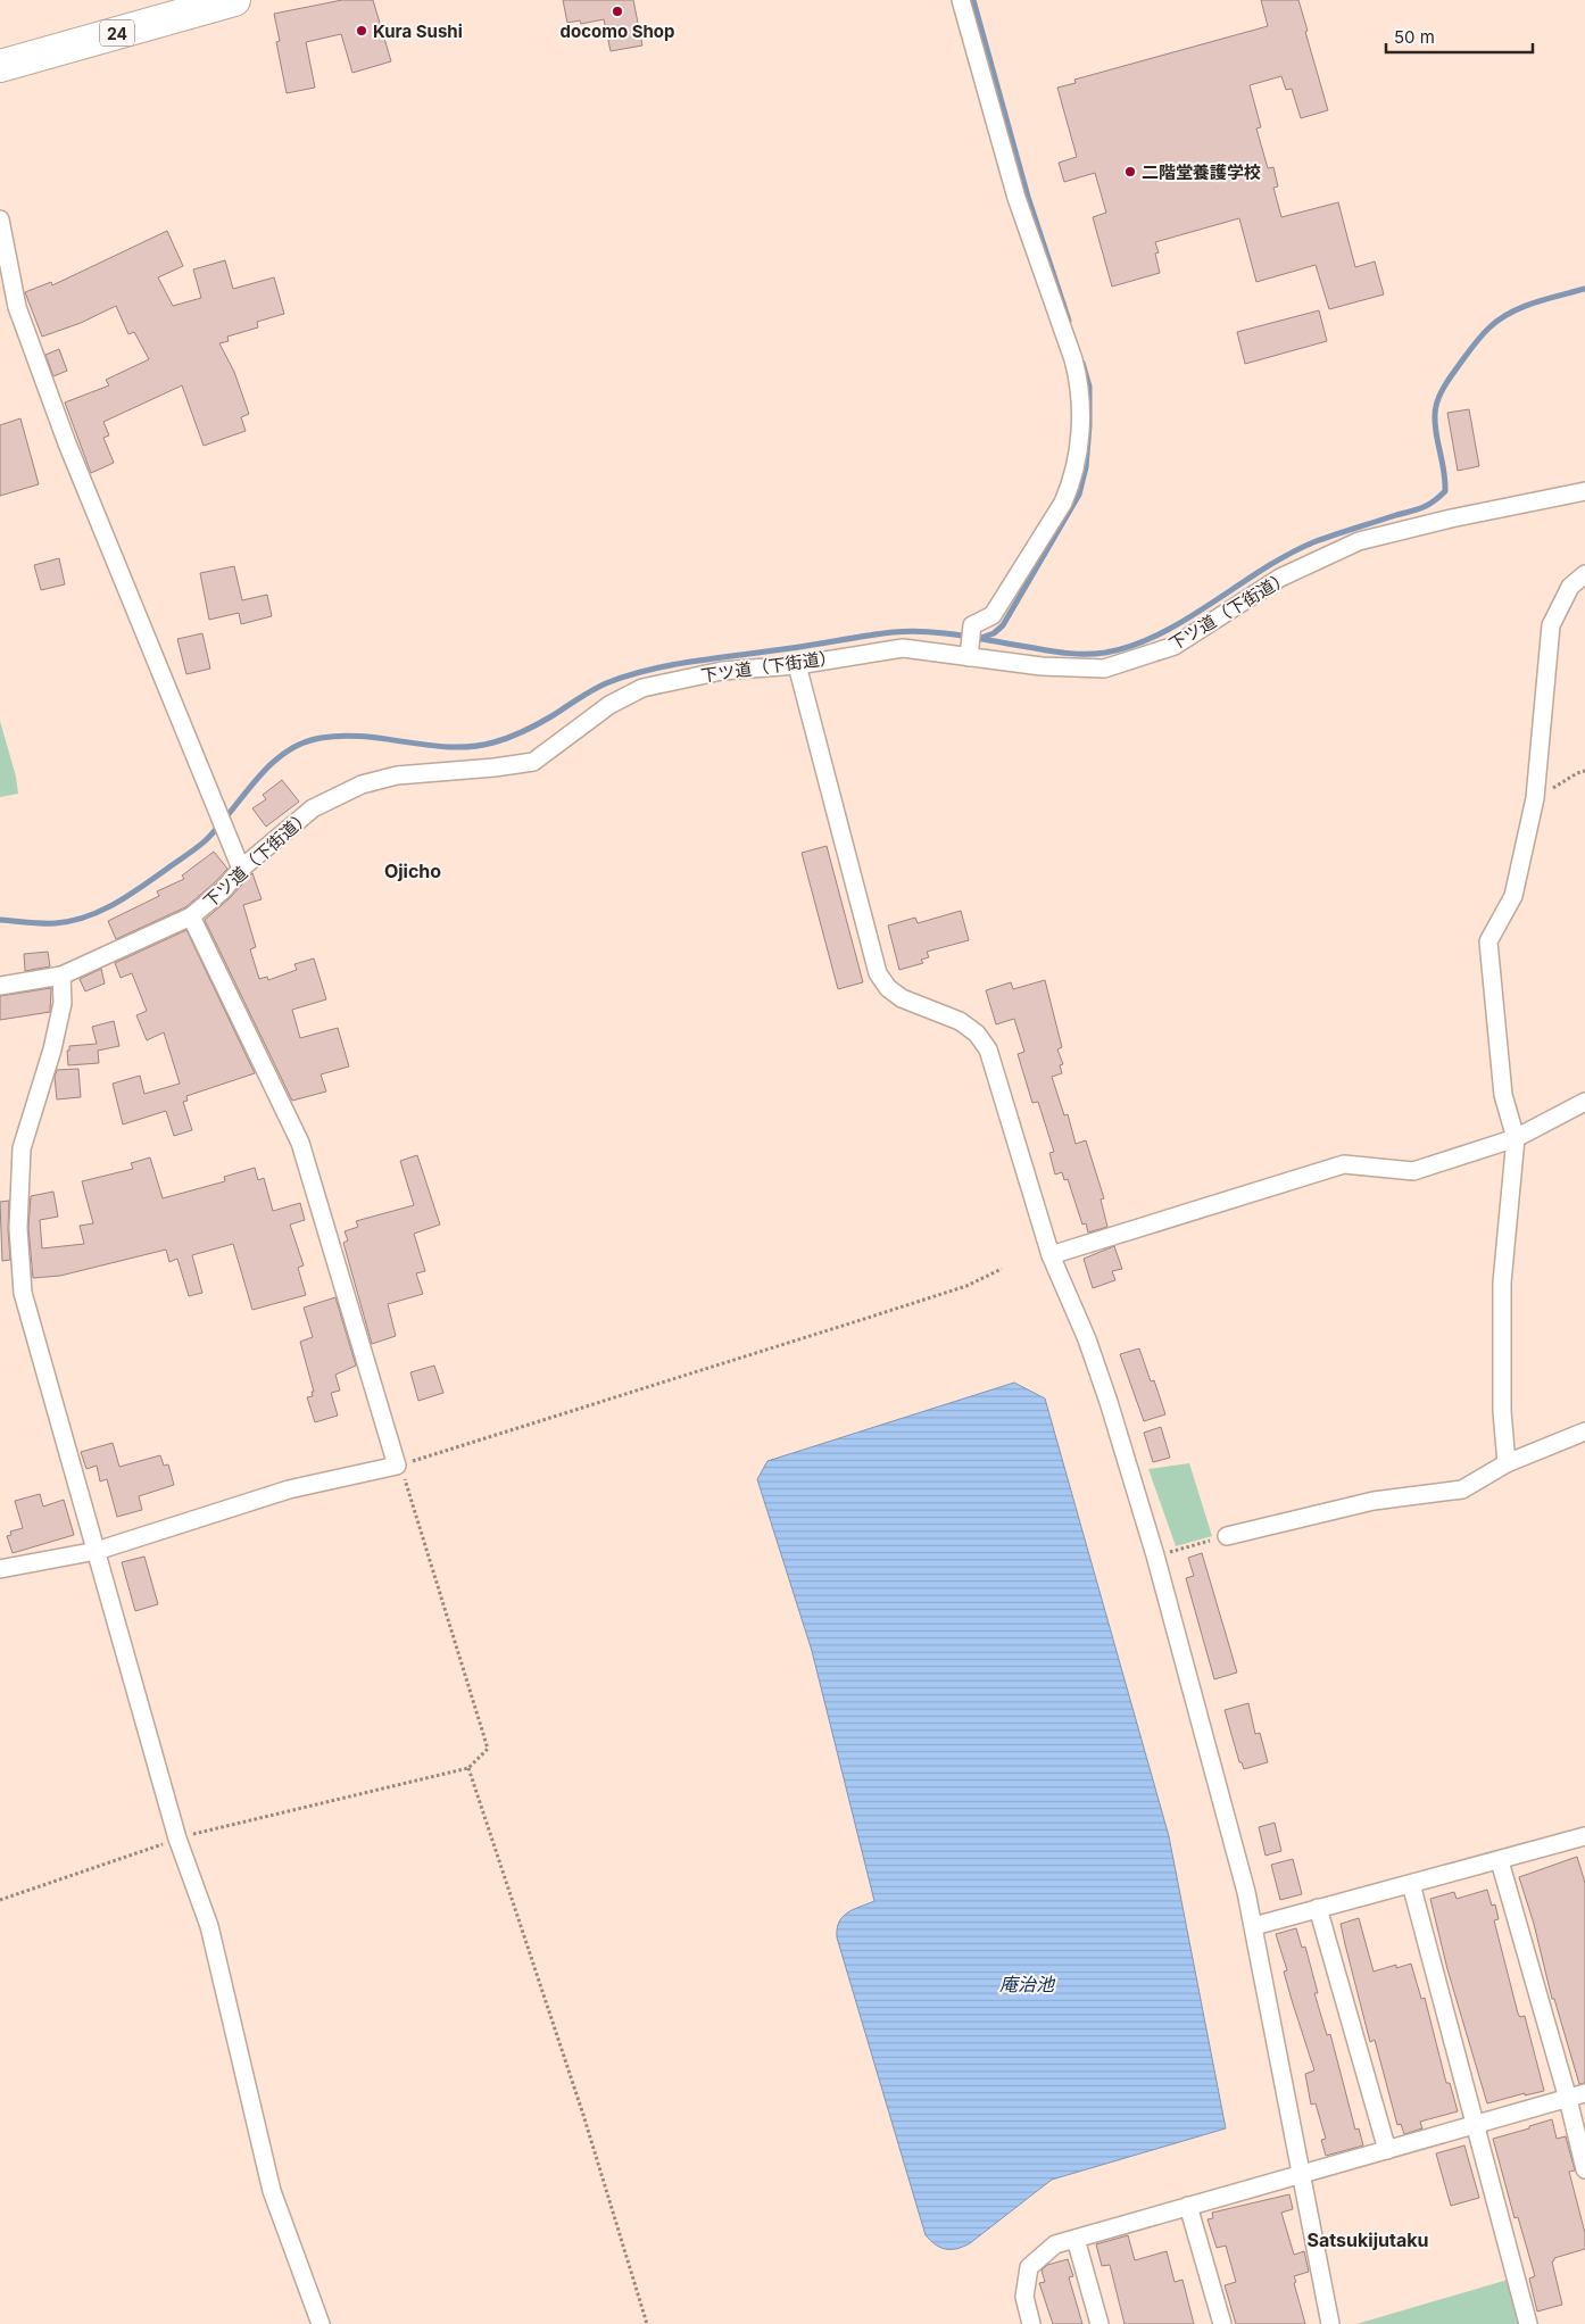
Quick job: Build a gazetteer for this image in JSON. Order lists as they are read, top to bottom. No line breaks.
{"streets":{"highway":["24"],"street":["下ツ道（下街道）"]},"districts":["Ojicho","Satsukijutaku"],"water":["庵治池"],"places":["docomo Shop","Kura Sushi","二階堂養護学校"],"scale_bar":"50 m"}
